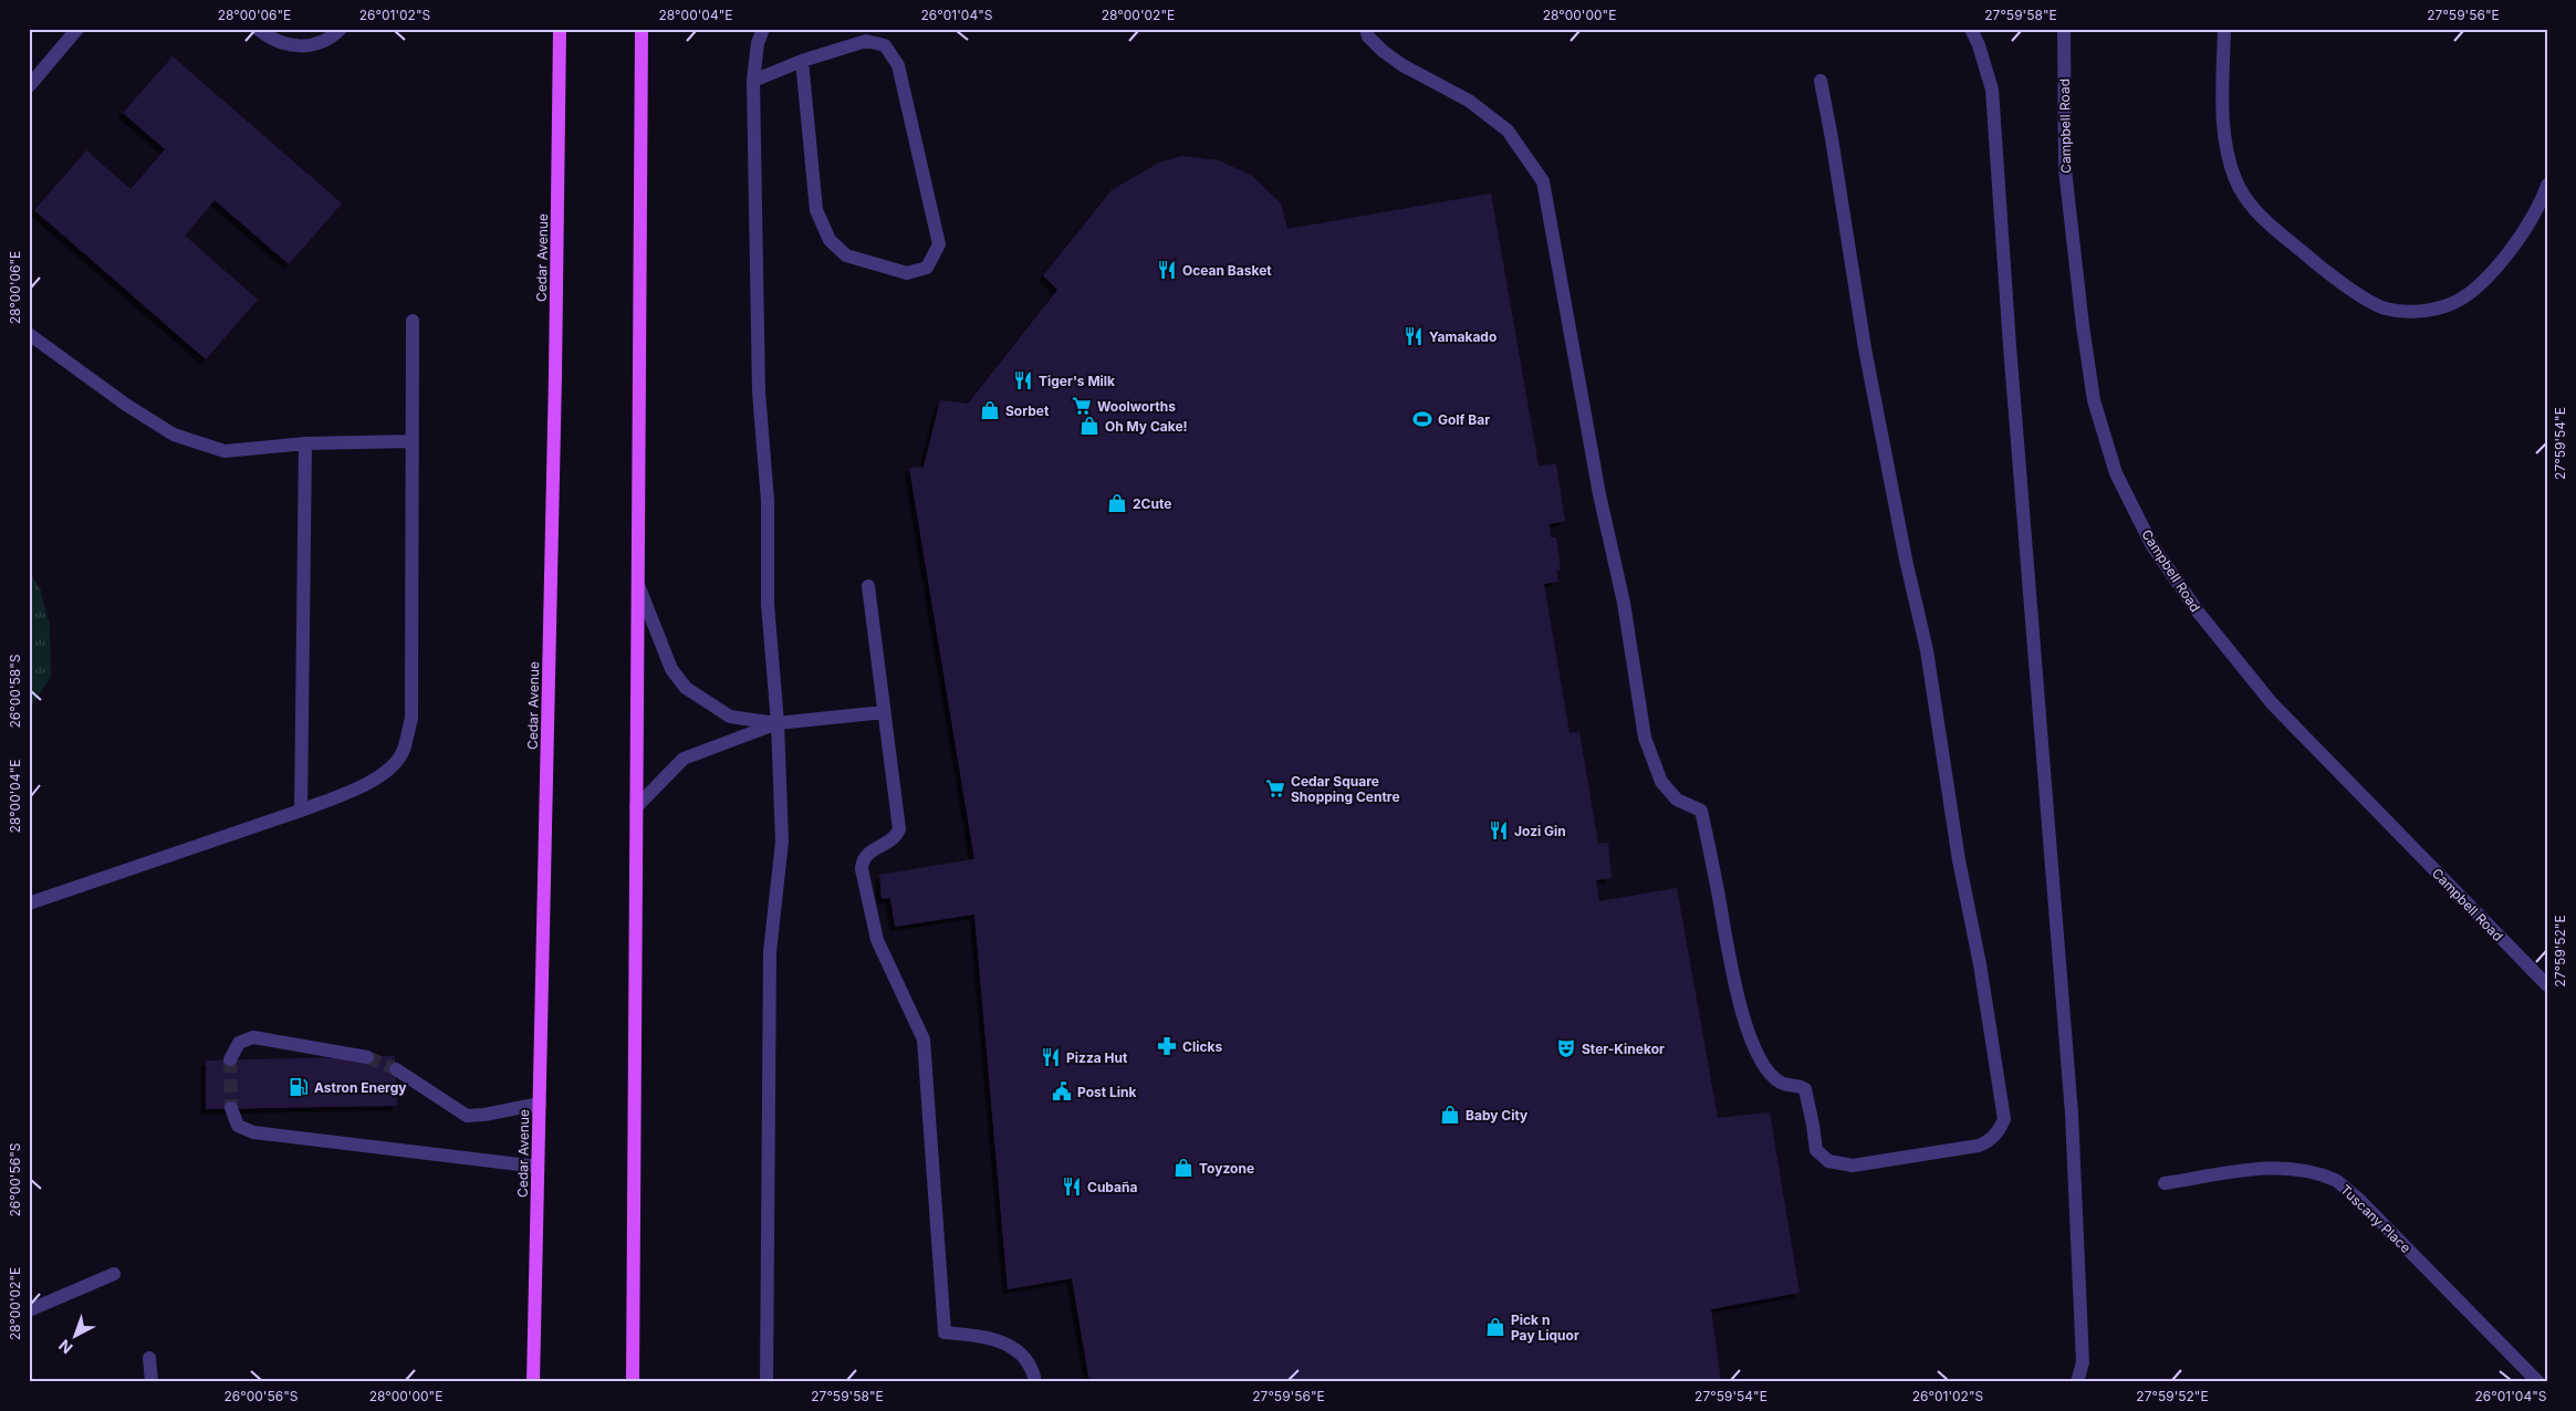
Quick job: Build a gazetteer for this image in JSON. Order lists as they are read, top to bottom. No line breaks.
{"streets":{"main road":["Cedar Avenue"],"street":["Campbell Road","Tuscany Place"]},"places":{"restaurant":["Ocean Basket","Yamakado","Tiger's Milk","Jozi Gin","Pizza Hut","Cubaña"],"supermarket":["Woolworths","Cedar Square Shopping Centre"],"shop":["Sorbet","Oh My Cake!","2Cute","Baby City","Toyzone","Pick n Pay Liquor"],"sports":["Golf Bar"],"pharmacy":["Clicks"],"theatre":["Ster-Kinekor"],"fuel station":["Astron Energy"],"public building":["Post Link"]},"north":"bottom left","coordinates":["28°00'06\"E","26°01'02\"S","28°00'04\"E","26°01'04\"S","28°00'02\"E","28°00'00\"E","27°59'58\"E","27°59'56\"E","27°59'54\"E","26°00'58\"S","27°59'52\"E","26°00'56\"S"]}
